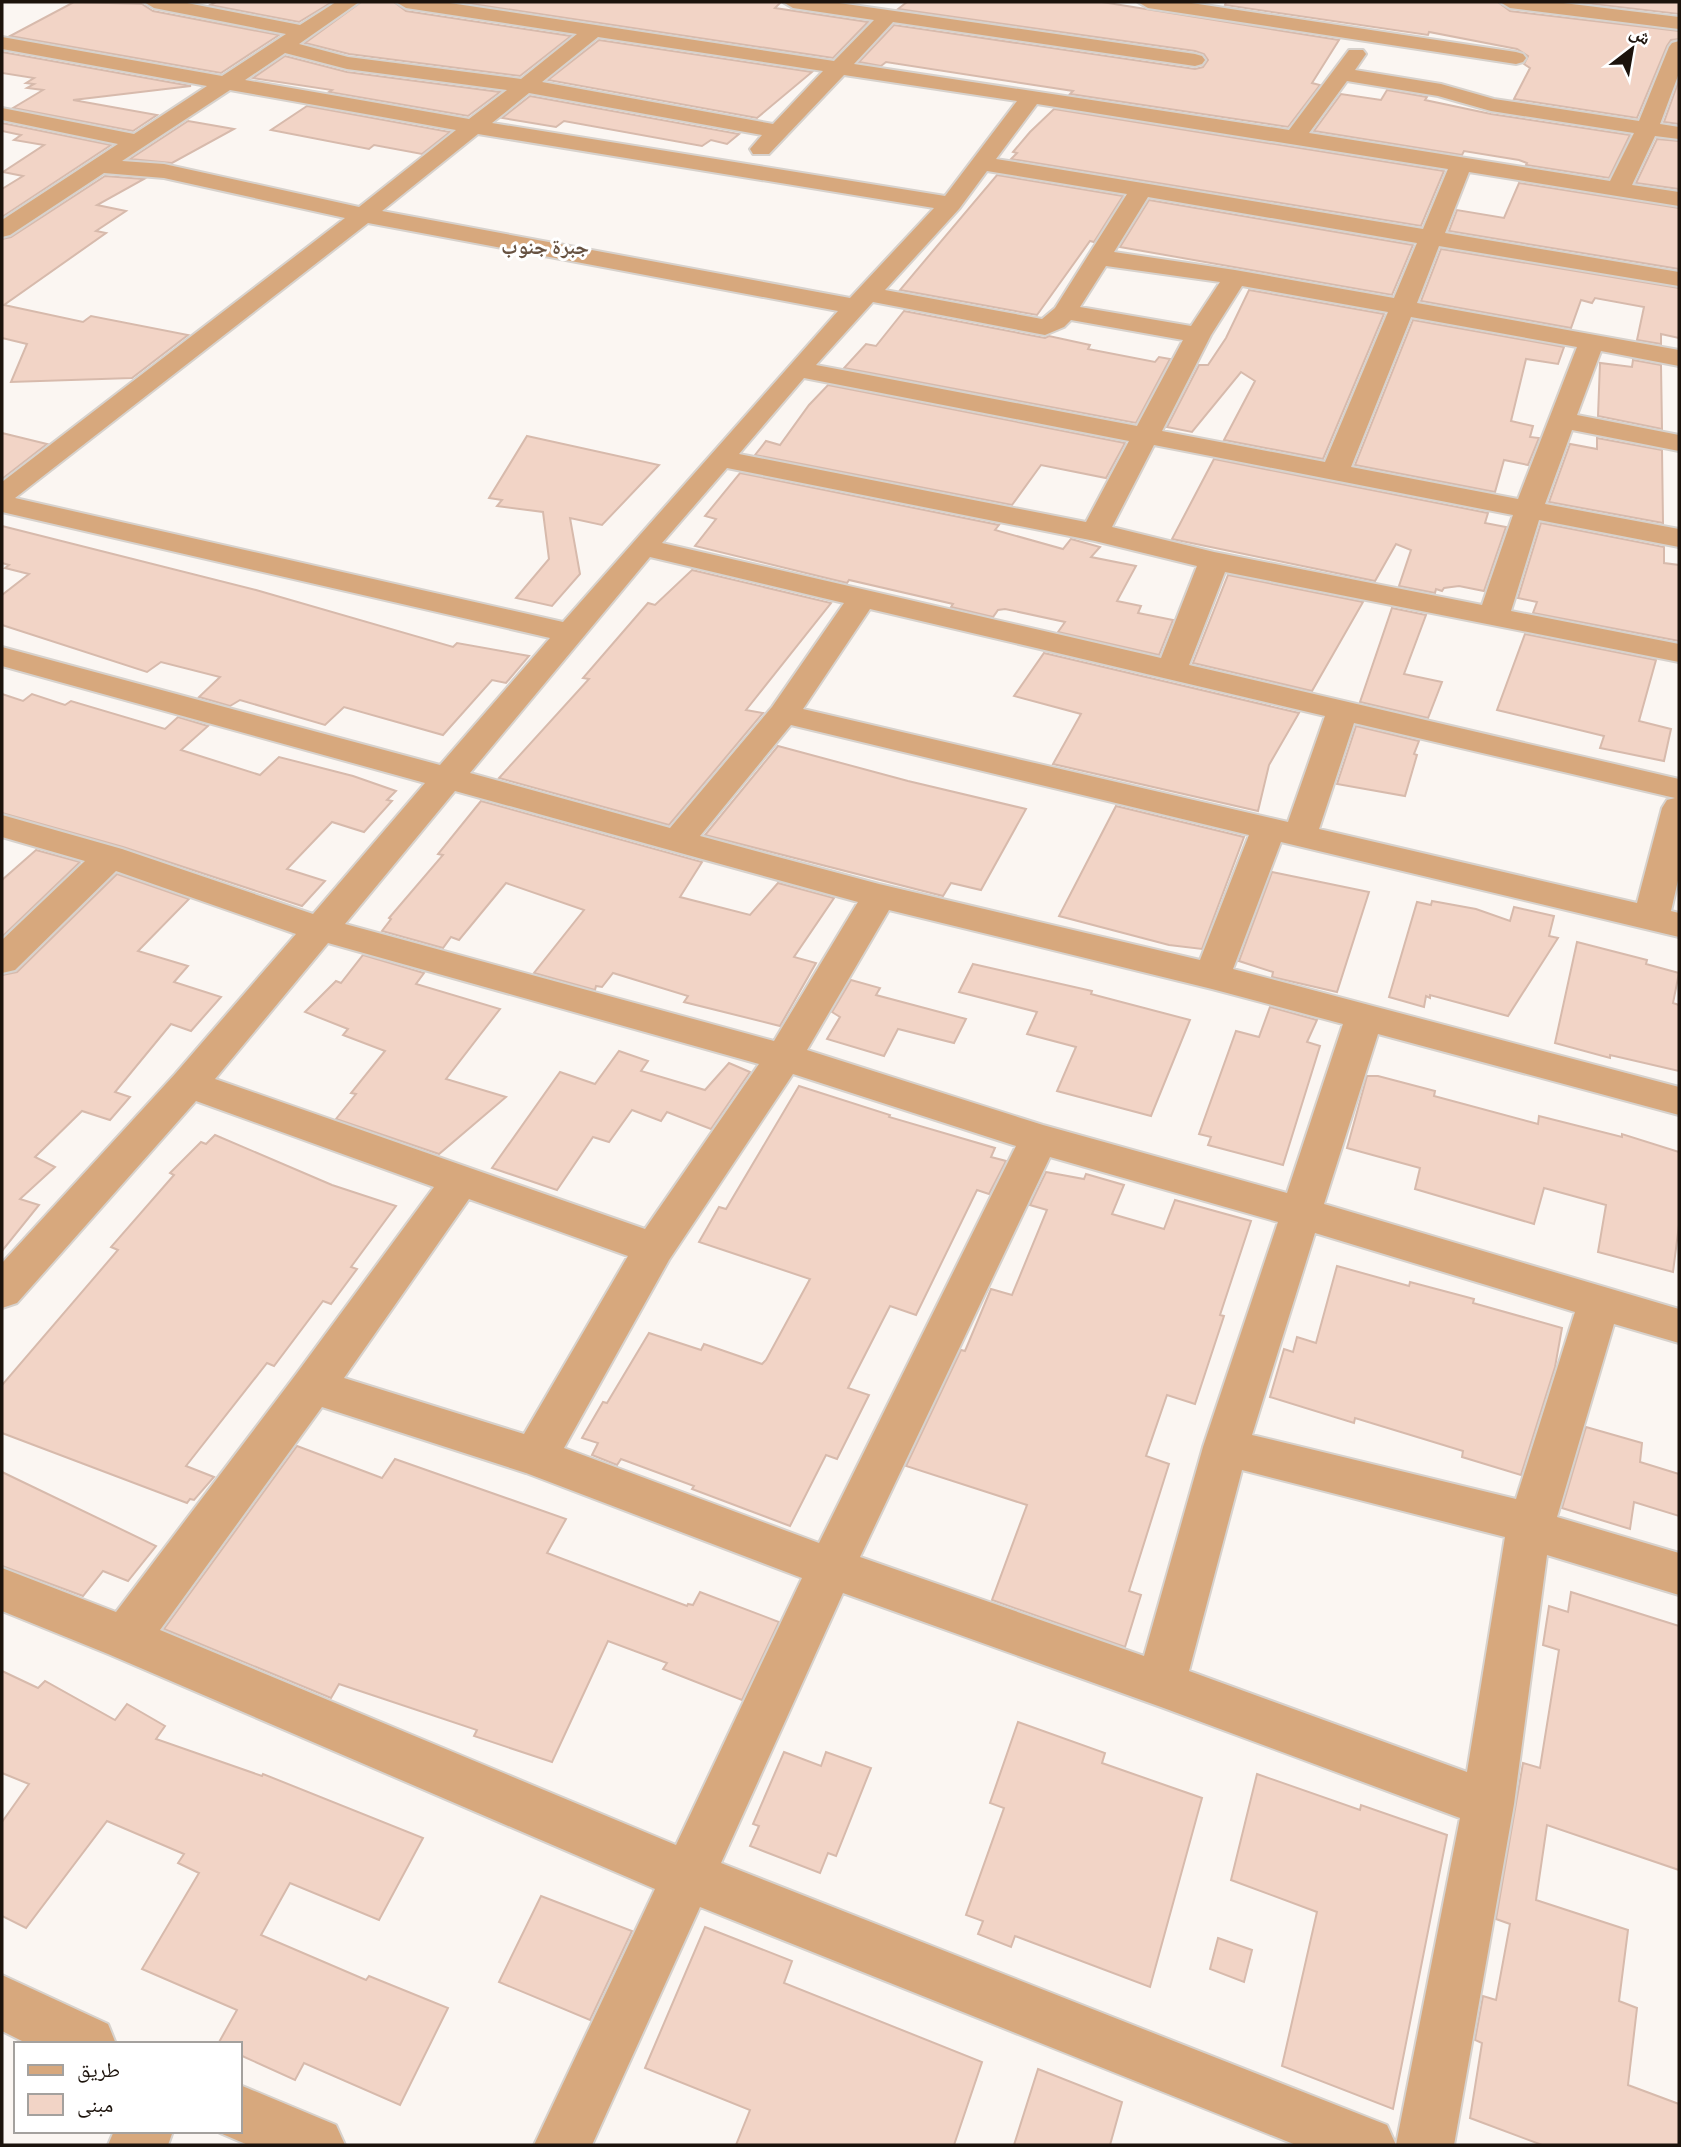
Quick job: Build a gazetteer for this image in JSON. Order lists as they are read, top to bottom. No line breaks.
{"districts":["جبرة جنوب"],"legend":["طريق","مبنى"],"north":"top right"}
